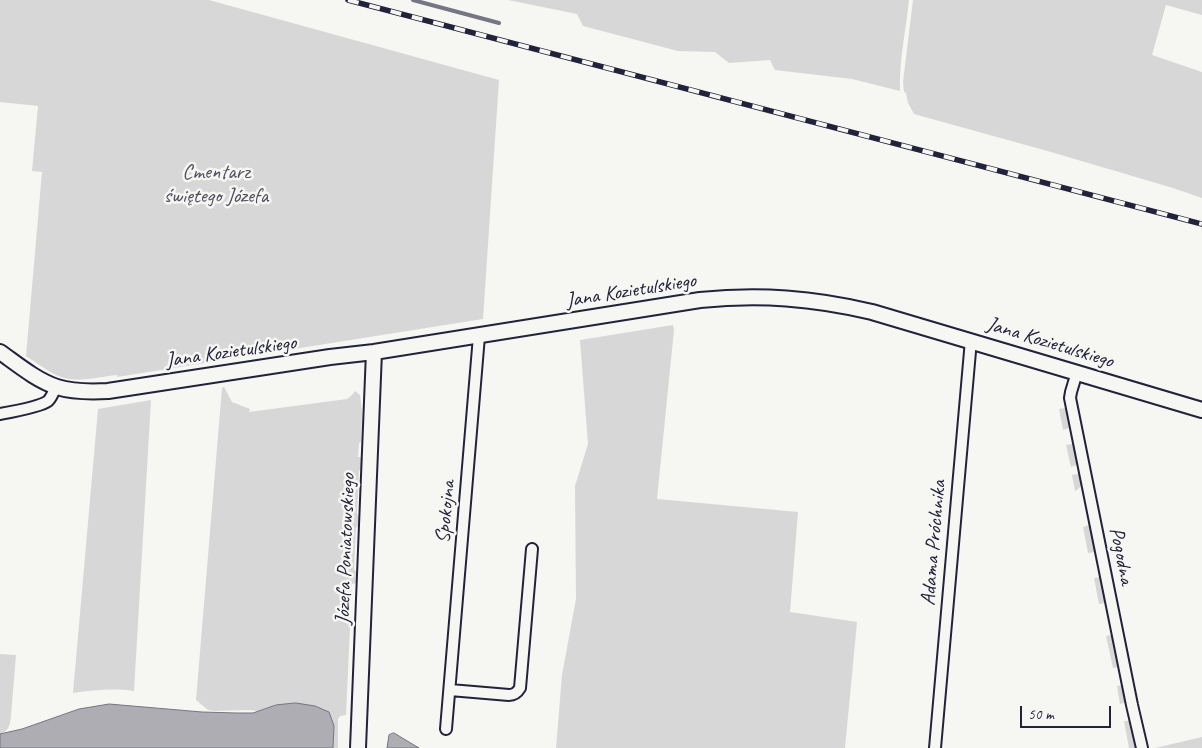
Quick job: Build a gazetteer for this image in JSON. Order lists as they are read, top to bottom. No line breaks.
{"streets":{"main road":["Jana Kozietulskiego","Józefa Poniatowskiego"],"street":["Spokojna","Adama Próchnika","Pogodna"]},"crossings":[["Jana Kozietulskiego","Spokojna"],["Jana Kozietulskiego","Adama Próchnika"],["Jana Kozietulskiego","Józefa Poniatowskiego"],["Jana Kozietulskiego","Pogodna"]],"parks":["Cmentarz świętego Józefa"],"scale_bar":"50 m"}
